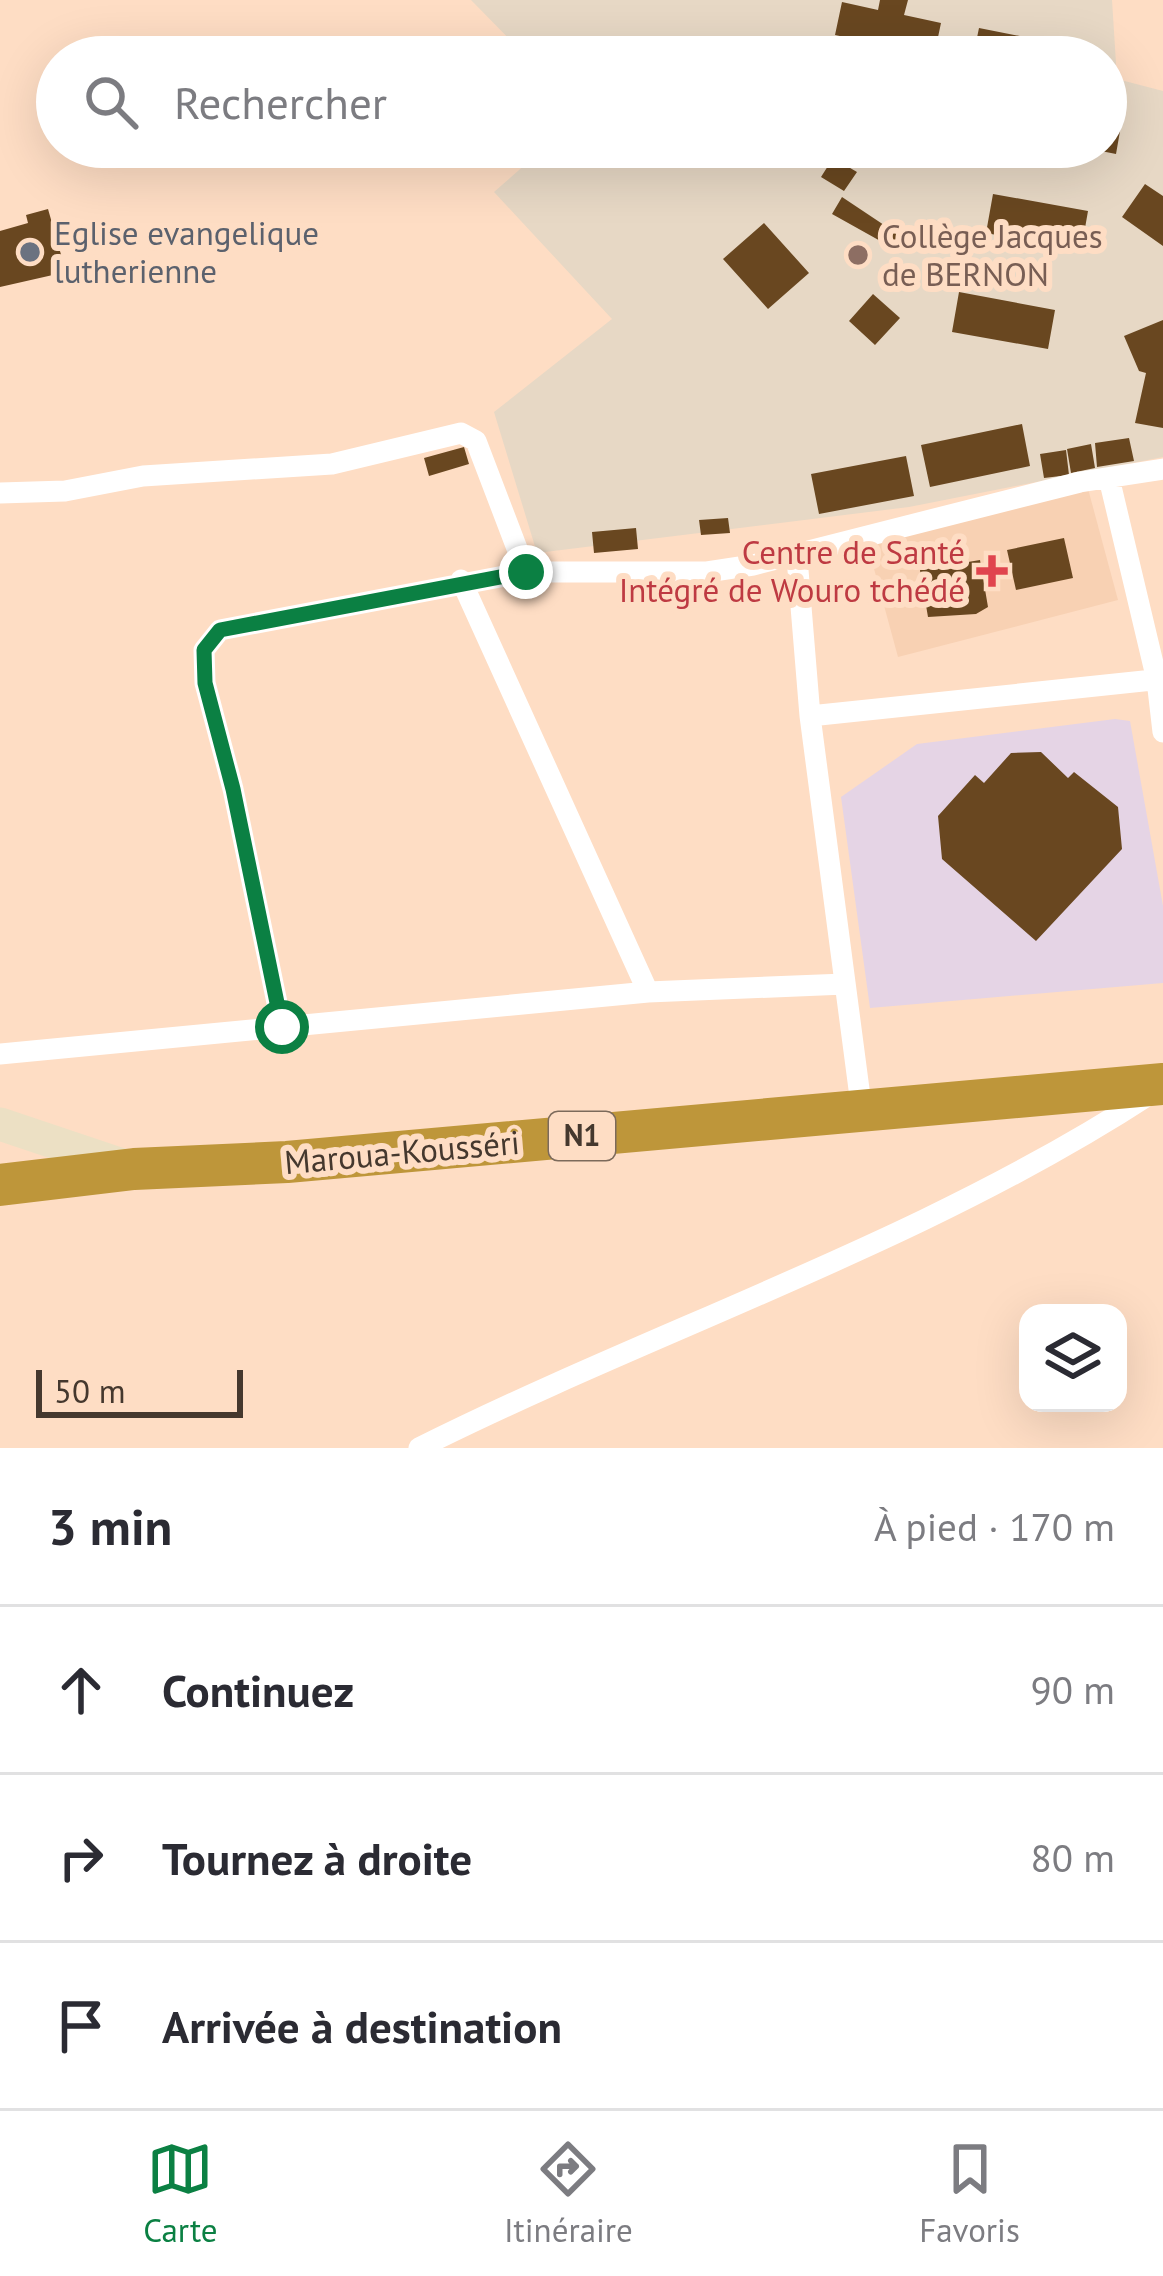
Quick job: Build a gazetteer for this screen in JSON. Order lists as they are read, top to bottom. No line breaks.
{"streets":{"highway":["N1","Maroua-Kousséri"]},"places":{"other":["Eglise evangelique lutherienne","Collège Jacques de BERNON"],"health":["Centre de Santé Intégré de Wouro tchédé"]},"scale_bar":"50 m","page":{"search":"Rechercher","scale":"50 m","heading":["3 min","À pied · 170 m"],"list":[["Continuez","90 m"],["Tournez à droite","80 m"],"Arrivée à destination"],"nav":["Carte","Itinéraire","Favoris"]}}
